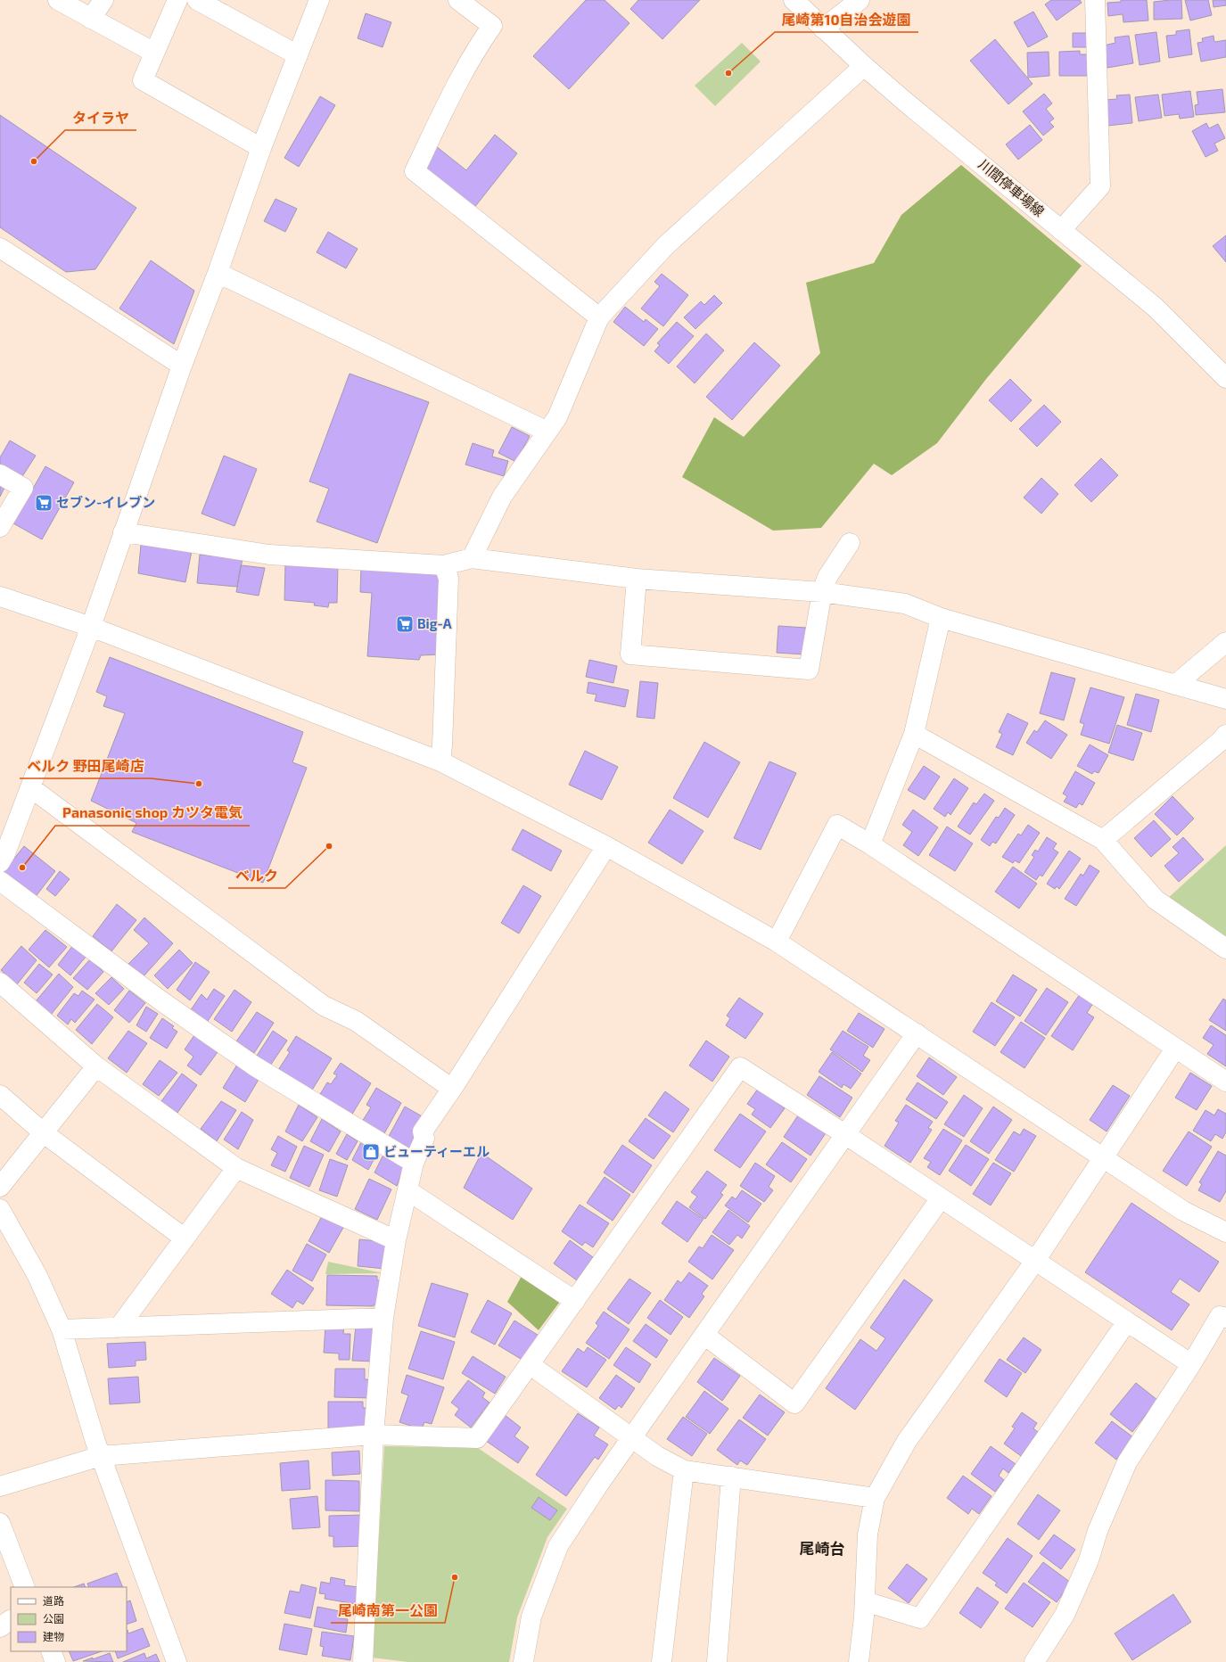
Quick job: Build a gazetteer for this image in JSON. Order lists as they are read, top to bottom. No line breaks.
{"streets":{"street":["川間停車場線"]},"districts":["尾崎台"],"places":{"other":["尾崎第10自治会遊園","タイラヤ","ベルク 野田尾崎店","ベルク","Panasonic shop カツタ電気","尾崎南第一公園"],"supermarket":["セブン-イレブン","Big-A"],"shop":["ビューティーエル"]},"legend":["道路","公園","建物"]}
